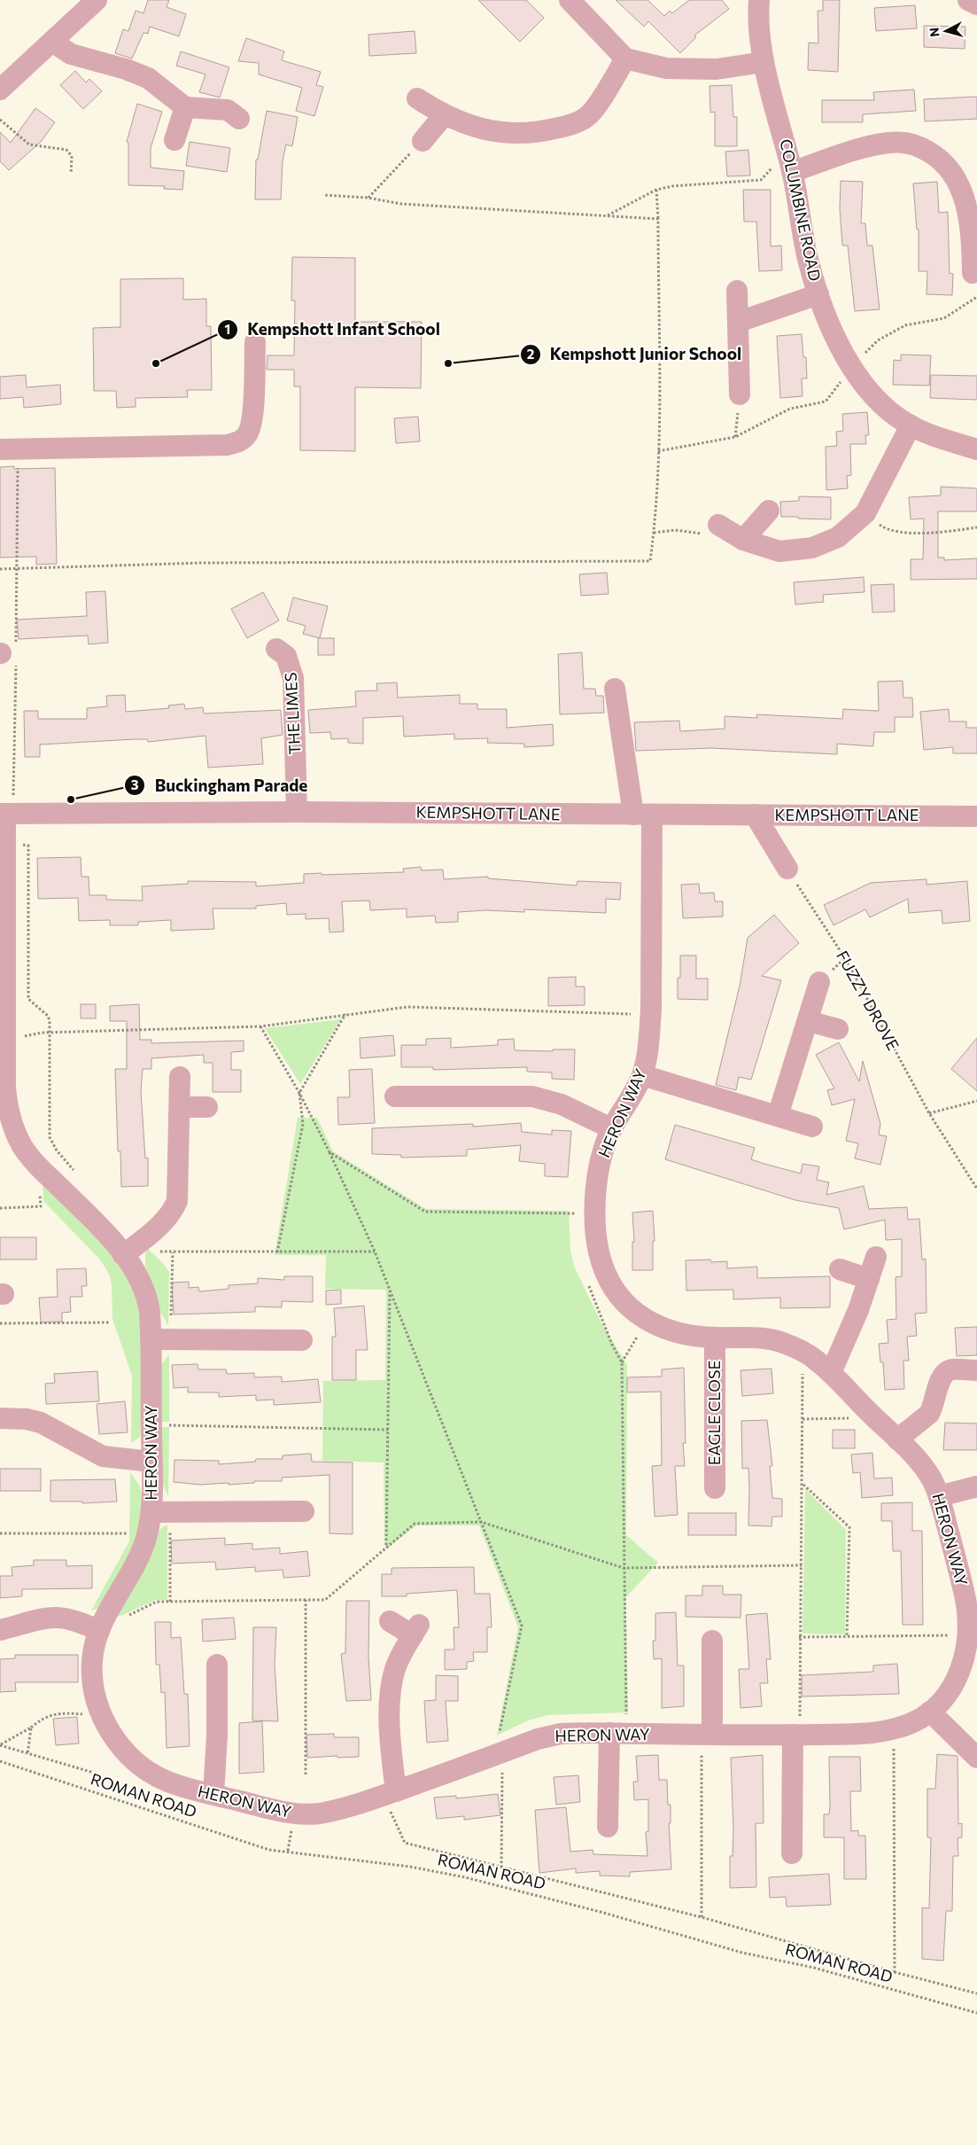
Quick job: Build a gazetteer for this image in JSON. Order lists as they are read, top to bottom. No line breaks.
{"streets":{"street":["COLUMBINE ROAD","THE LIMES","KEMPSHOTT LANE","HERON WAY","EAGLE CLOSE"],"path":["FUZZY DROVE","ROMAN ROAD"]},"crossings":[["THE LIMES","KEMPSHOTT LANE"],["KEMPSHOTT LANE","HERON WAY"],["HERON WAY","EAGLE CLOSE"]],"places":["Kempshott Infant School","Kempshott Junior School","Buckingham Parade"],"north":"left"}
